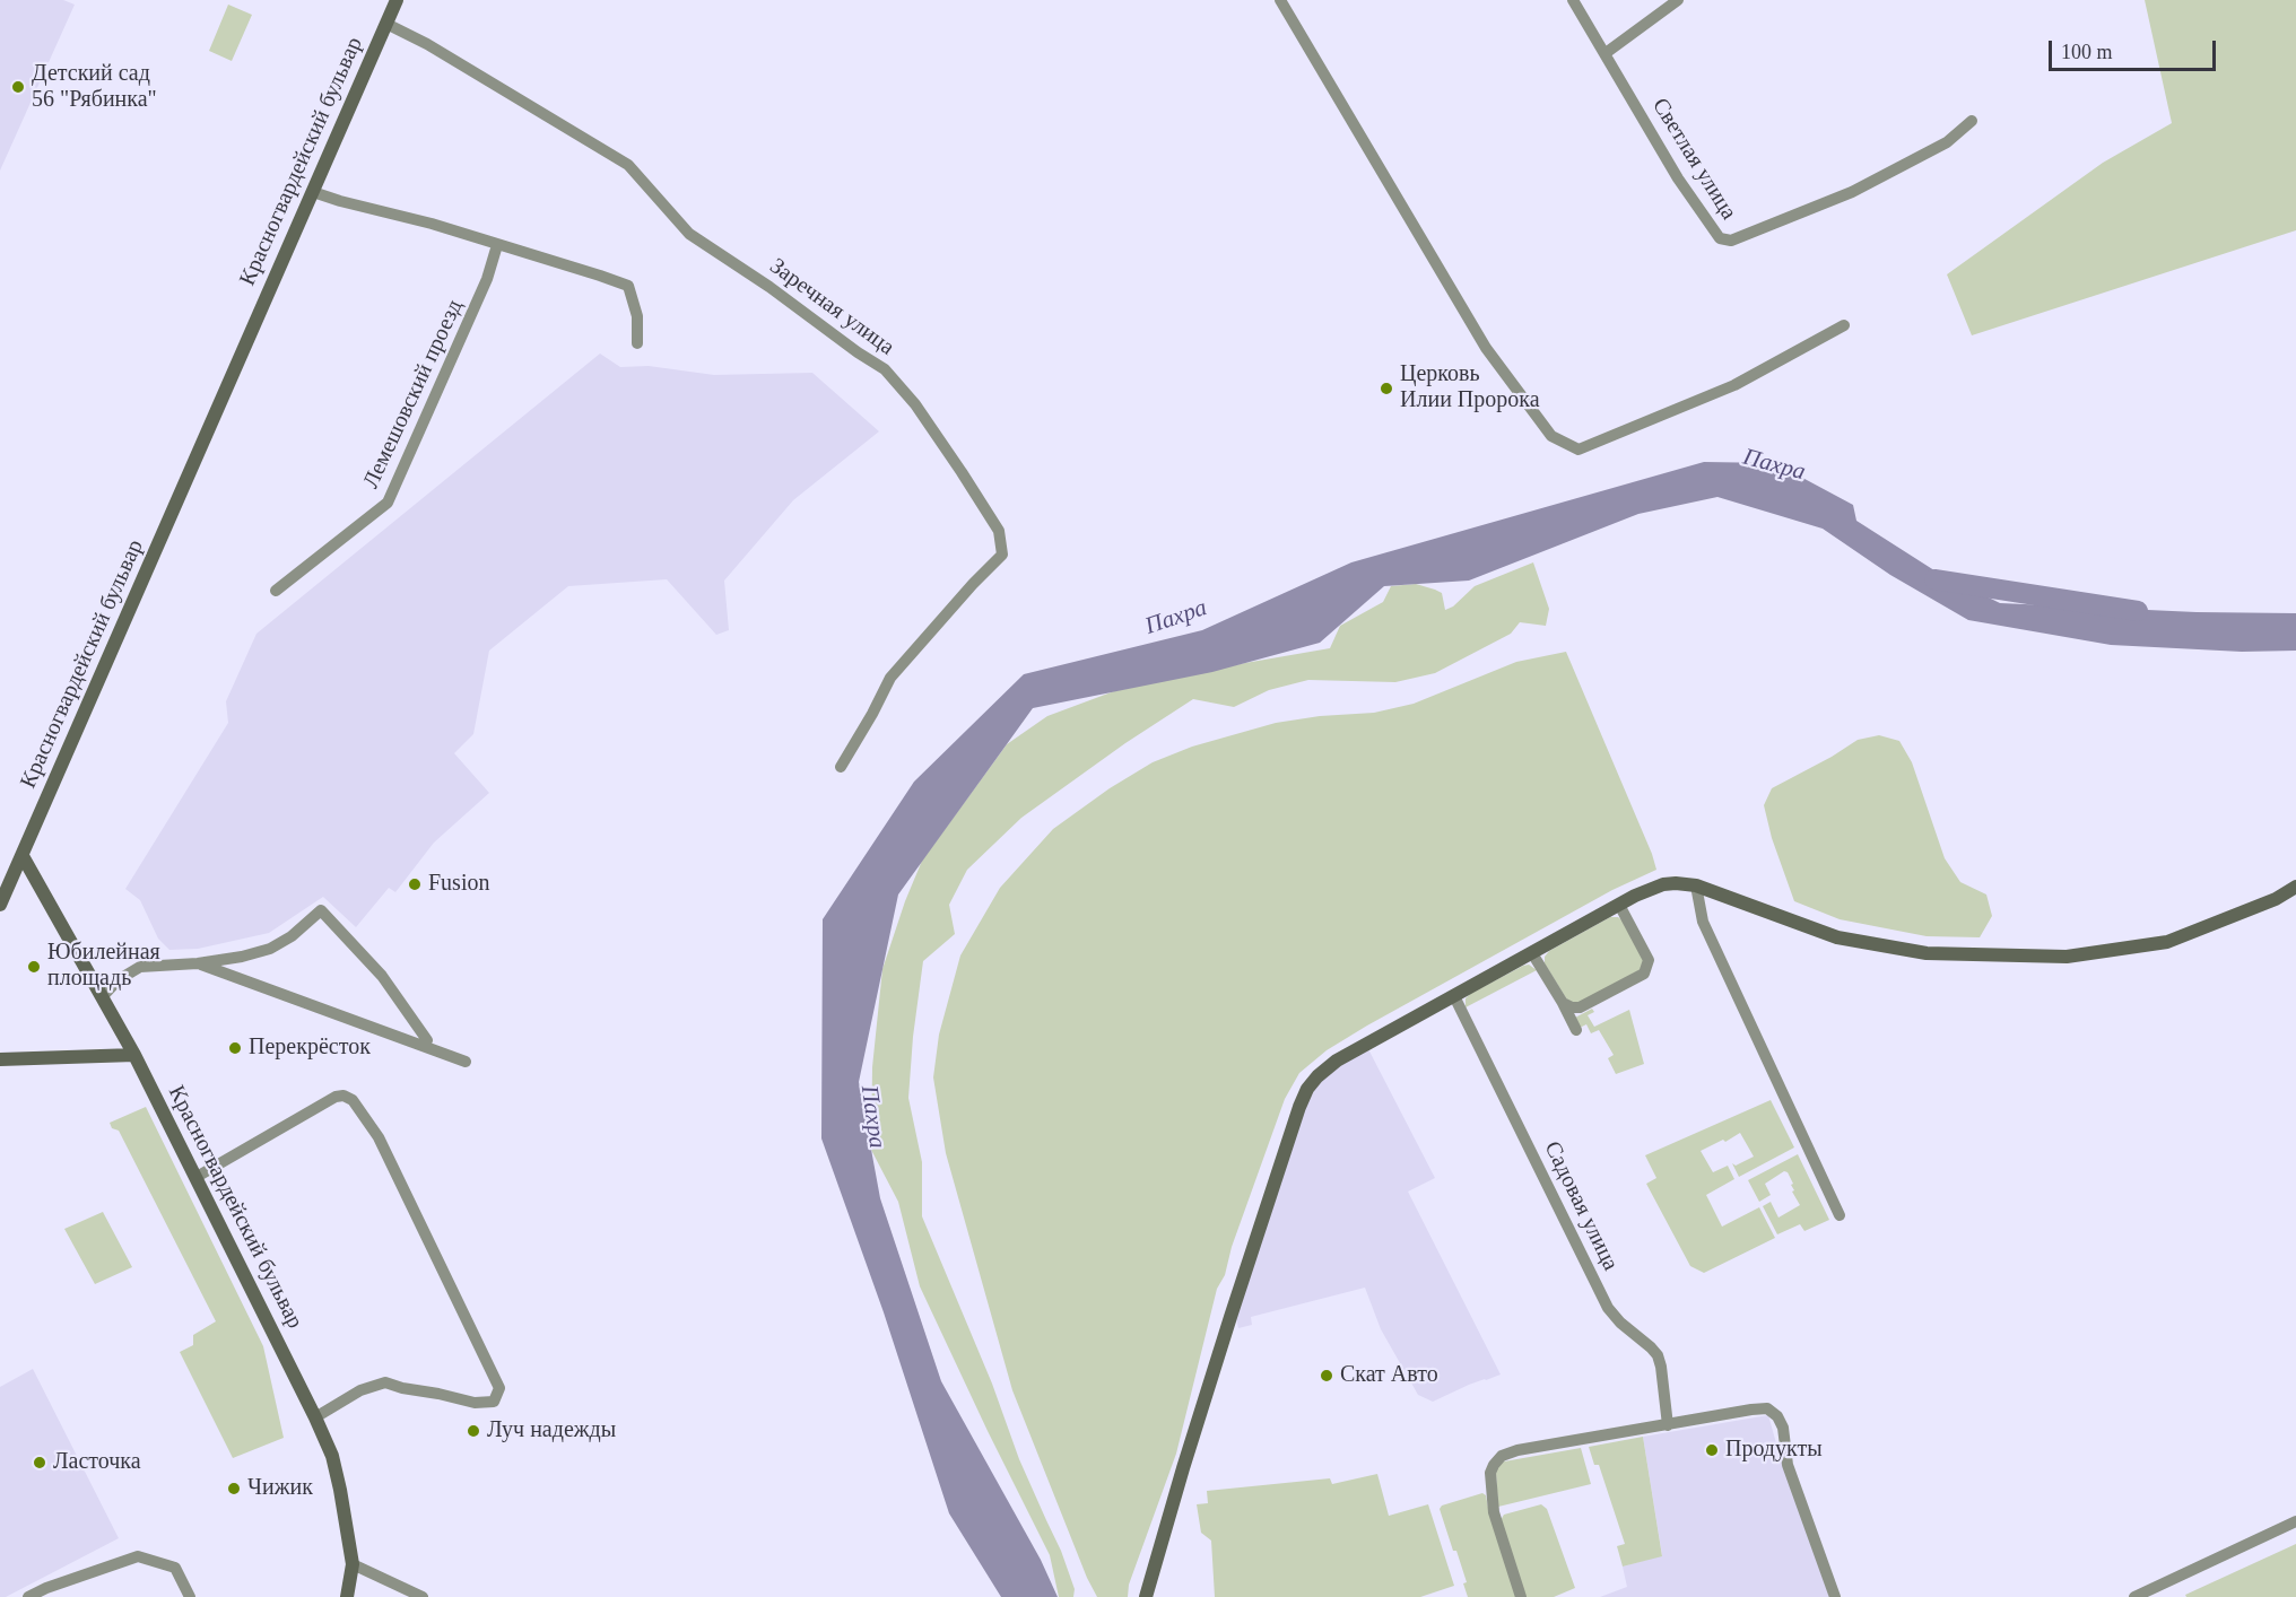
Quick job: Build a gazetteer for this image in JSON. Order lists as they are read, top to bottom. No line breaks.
{"streets":{"street":["Светлая улица","Красногвардейский бульвар","Заречная улица","Лемешовский проезд","Садовая улица"]},"crossings":[["Красногвардейский бульвар","Заречная улица"]],"water":["Пахра"],"places":["Детский сад 56 \"Рябинка\"","Церковь Илии Пророка","Fusion","Юбилейная площадь","Перекрёсток","Скат Авто","Луч надежды","Продукты","Ласточка","Чижик"],"scale_bar":"100 m"}
